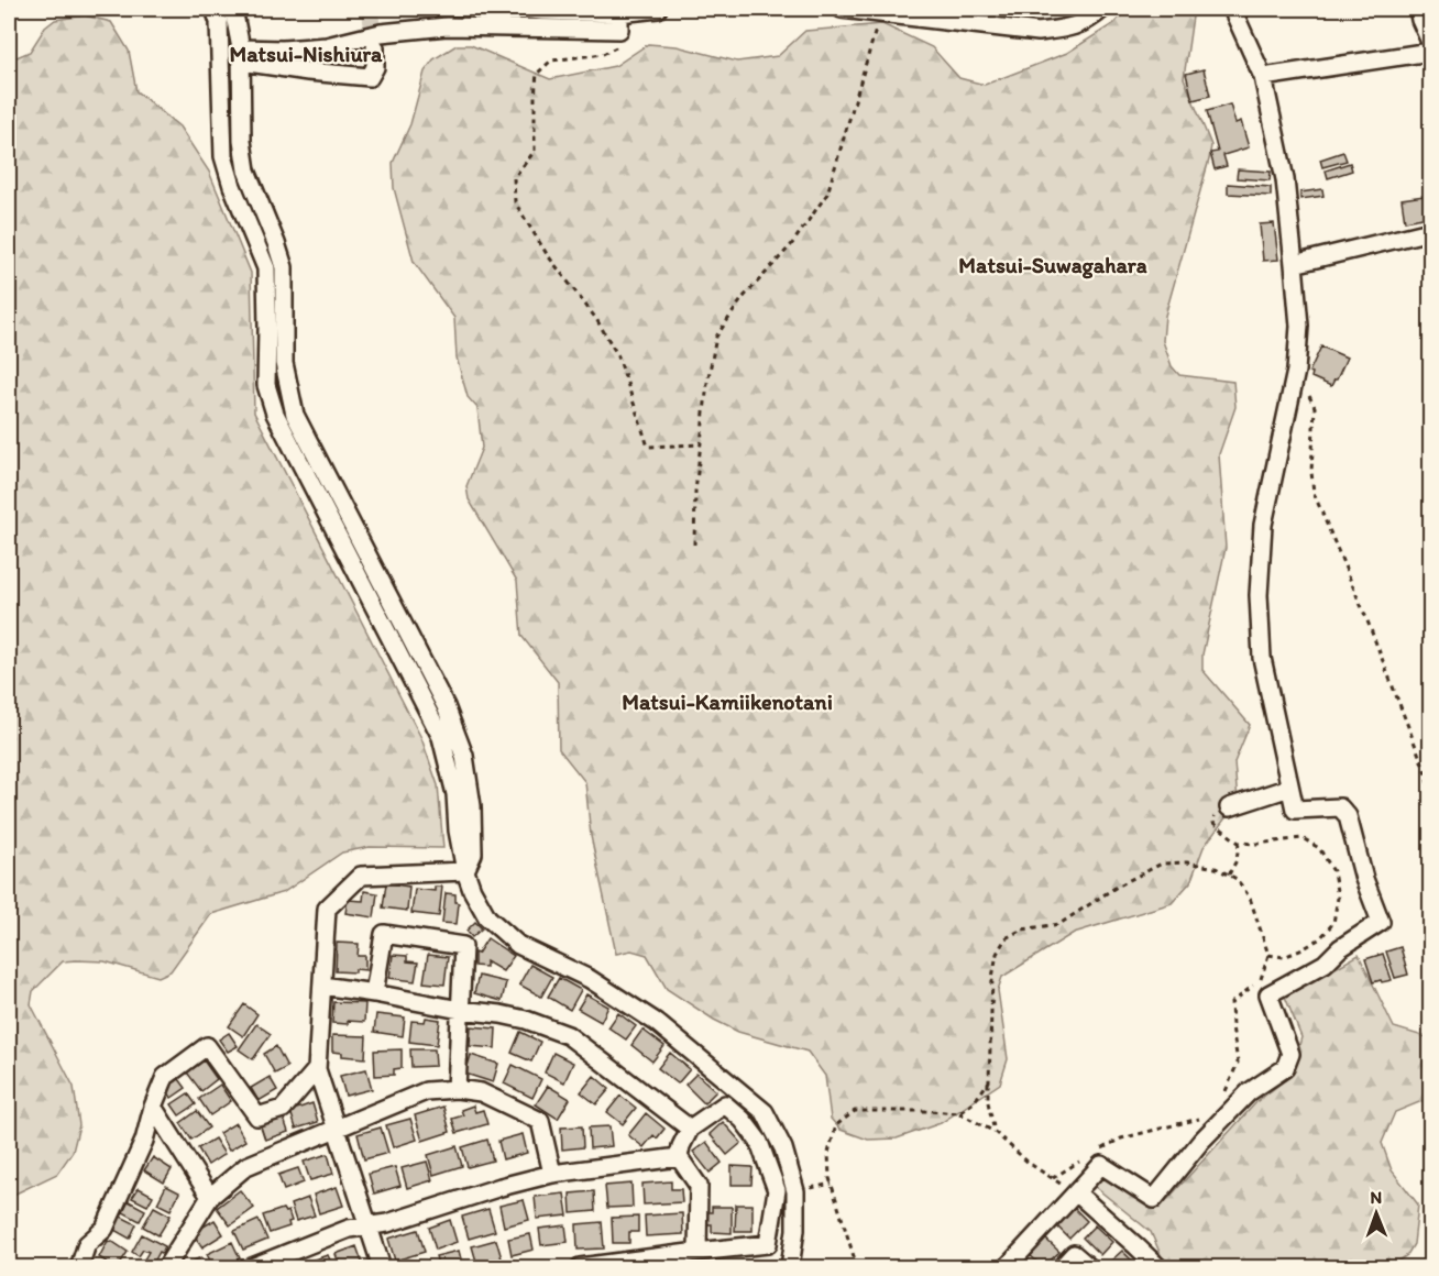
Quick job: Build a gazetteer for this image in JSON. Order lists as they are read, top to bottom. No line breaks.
{"districts":["Matsui-Nishiura","Matsui-Suwagahara","Matsui-Kamiikenotani"],"north":"top"}
